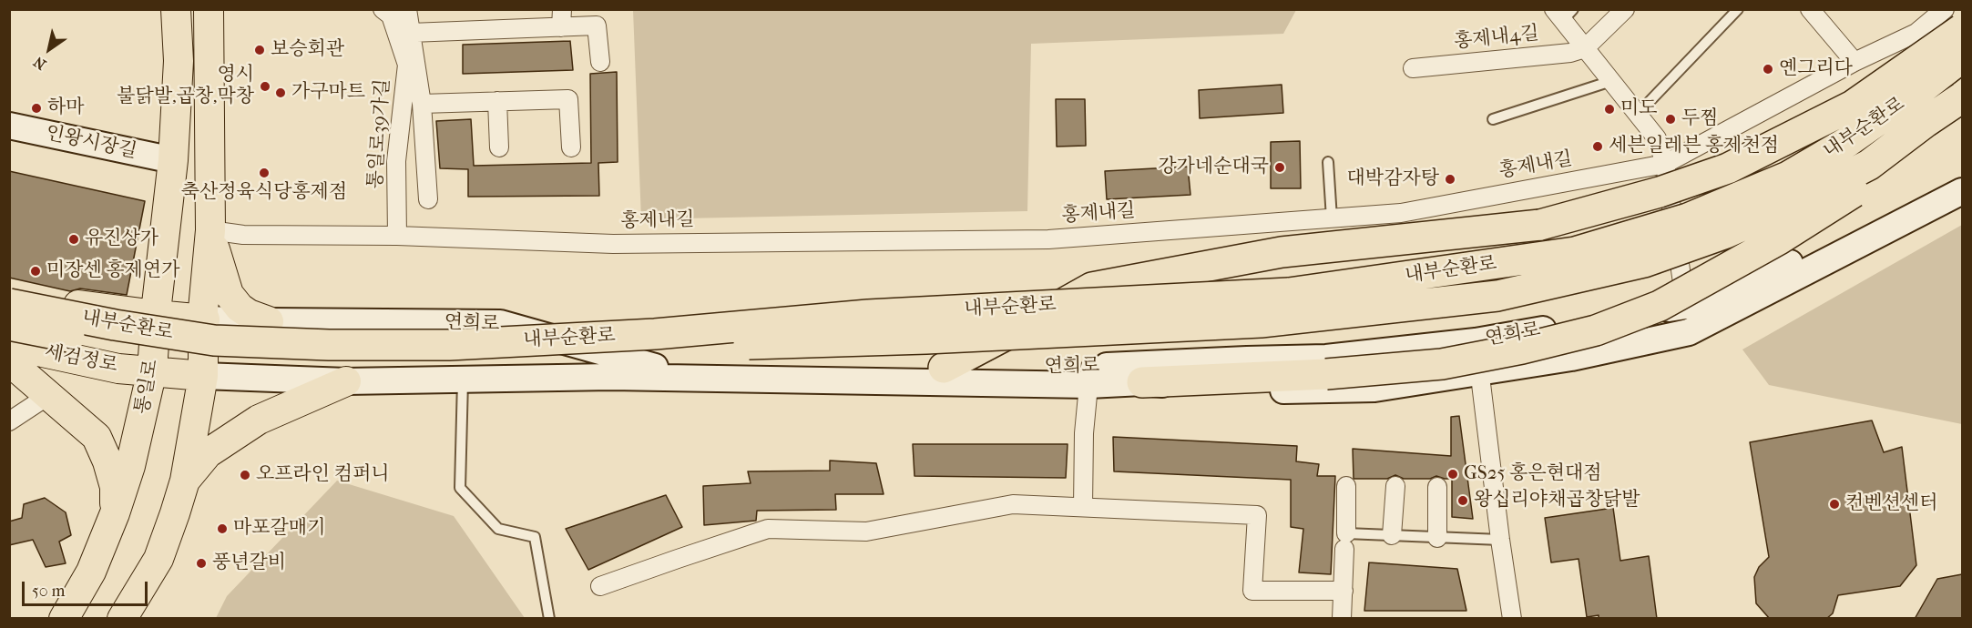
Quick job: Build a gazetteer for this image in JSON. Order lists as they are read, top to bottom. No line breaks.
{"streets":{"highway":["내부순환로"],"main road":["인왕시장길","연희로","세검정로","통일로"],"street":["홍제내4길","통일로39가길","홍제내길"]},"crossings":[["홍제내4길","홍제내길"],["홍제내4길","연희로"],["통일로39가길","홍제내길"],["인왕시장길","통일로"],["연희로","통일로"],["세검정로","통일로"]],"places":["보승회관","옌그리다","영시 불닭발,곱창,막창","가구마트","하마","미도","두찜","세븐일레븐 홍제천점","강가네순대국","축산정육식당홍제점","대박감자탕","유진상가","미장센 홍제연가","GS25 홍은현대점","오프라인 컴퍼니","왕십리야채곱창닭발","컨벤션센터","마포갈매기","풍년갈비"],"scale_bar":"50 m","north":"bottom left"}
